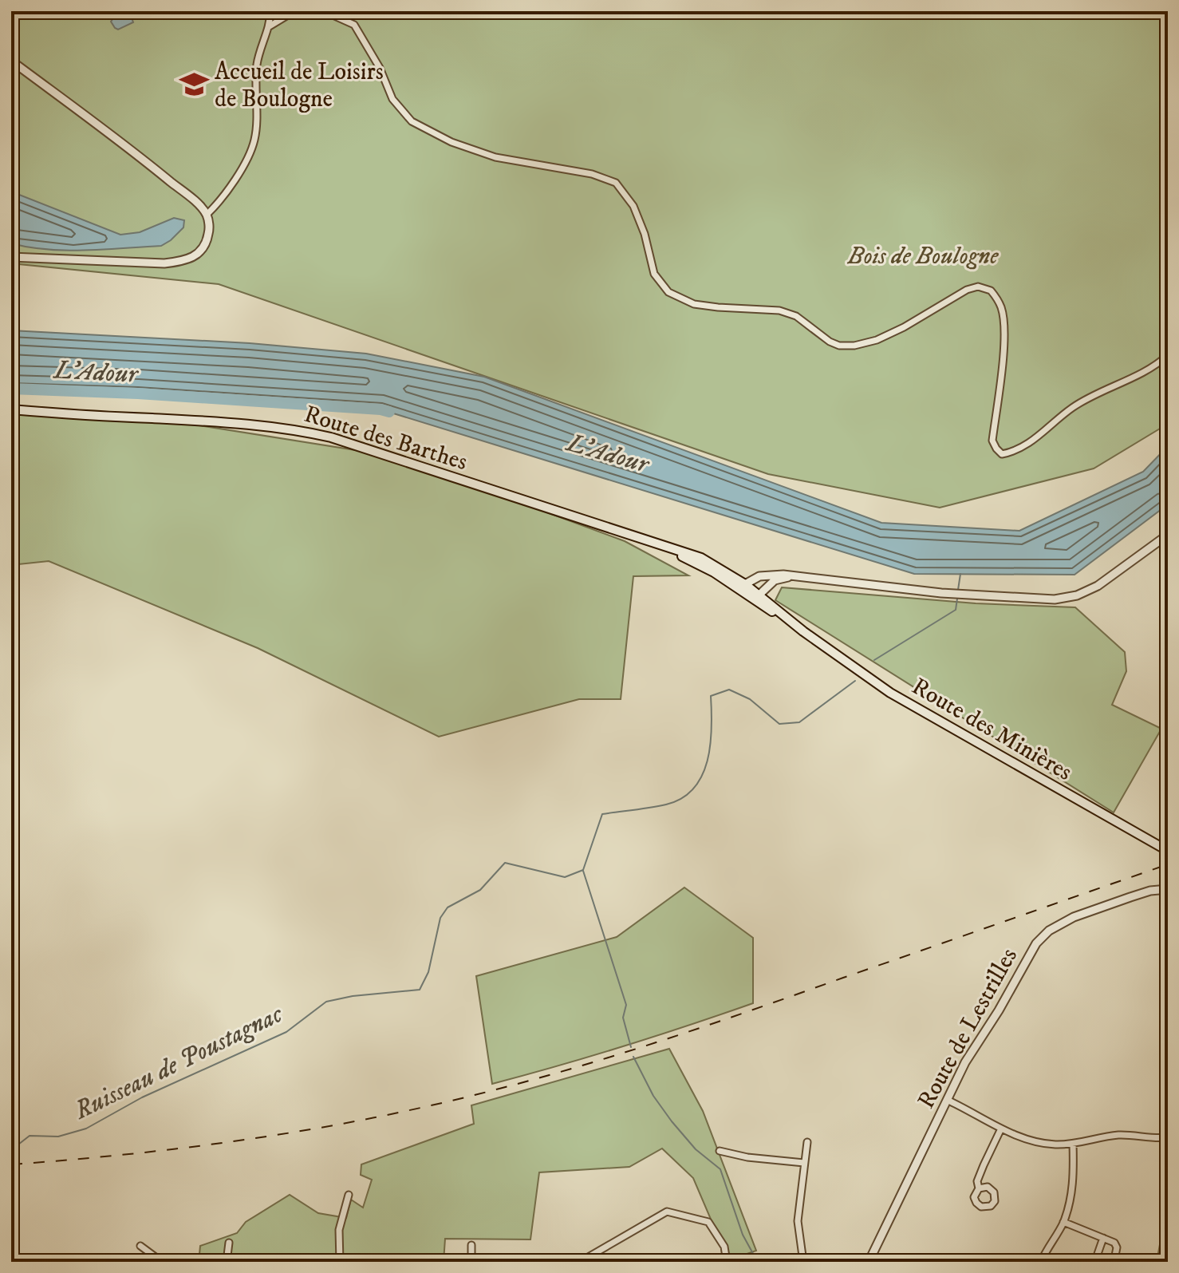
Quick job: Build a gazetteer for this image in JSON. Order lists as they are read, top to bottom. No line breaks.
{"streets":{"main road":["Route des Barthes","Route des Minières"],"street":["Route de Lestrilles"]},"crossings":[["Route des Barthes","Route des Minières"]],"water":["L'Adour","Ruisseau de Poustagnac"],"parks":["Bois de Boulogne"],"places":{"school or university":["Accueil de Loisirs de Boulogne"]}}
